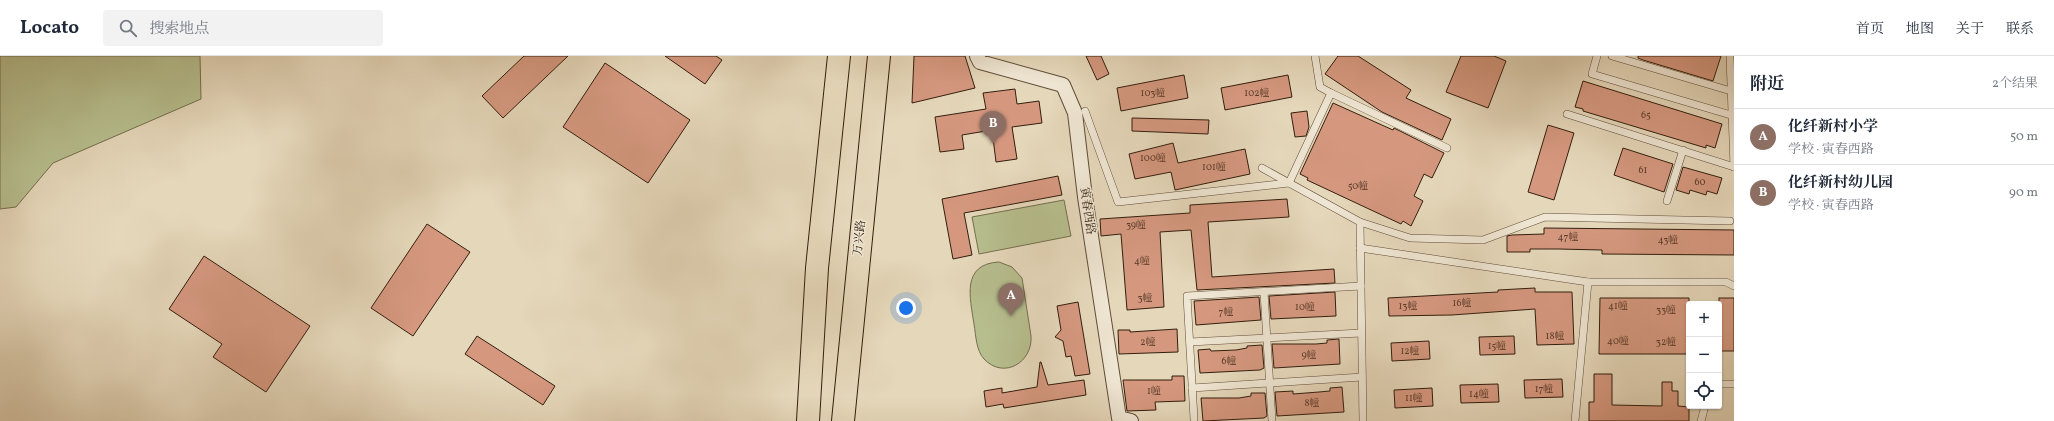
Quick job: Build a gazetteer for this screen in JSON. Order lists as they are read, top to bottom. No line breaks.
{"streets":{"main road":["万兴路"],"street":["寅春西路"]},"house_numbers":["103幢","102幢","65","100幢","101幢","61","60","50幢","39幢","47幢","43幢","4幢","3幢","16幢","13幢","41幢","10幢","33幢","7幢","18幢","40幢","2幢","32幢","15幢","12幢","9幢","6幢","17幢","1幢","14幢","11幢","8幢"],"page":{"header":"Locato","search":"搜索地点","nav":["首页","地图","关于","联系"],"heading":["附近","2个结果"],"list":[{"mark":"A","name":"化纤新村小学","note":"学校 · 寅春西路","value":"50 m"},{"mark":"B","name":"化纤新村幼儿园","note":"学校 · 寅春西路","value":"90 m"}],"pins":["B","A"],"map_buttons":["+","−"]}}
